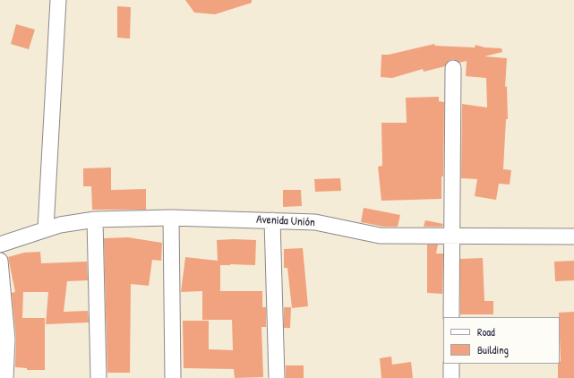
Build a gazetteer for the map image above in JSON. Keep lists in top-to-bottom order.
{
  "streets": {
    "street": ["Avenida Unión"]
  },
  "legend": ["Road", "Building"]
}
